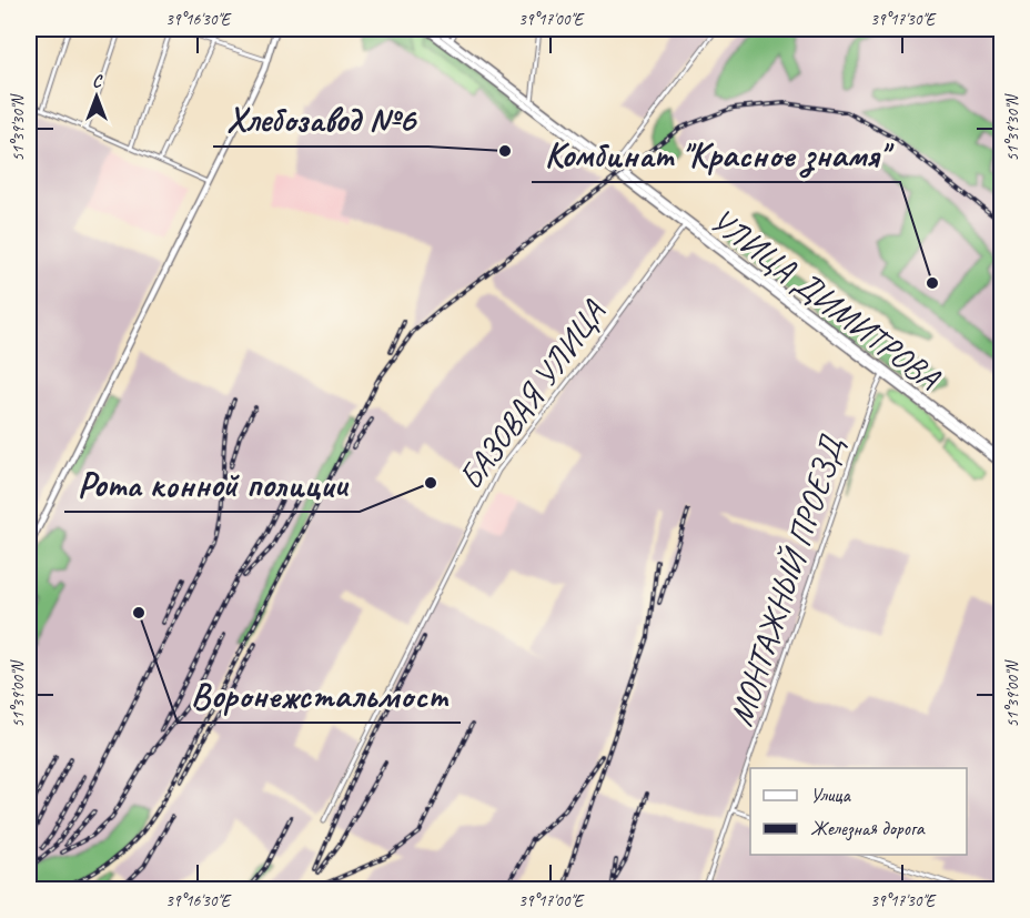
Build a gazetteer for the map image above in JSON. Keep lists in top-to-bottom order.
{
  "streets": {
    "main road": ["УЛИЦА ДИМИТРОВА"],
    "street": ["БАЗОВАЯ УЛИЦА", "МОНТАЖНЫЙ ПРОЕЗД"]
  },
  "crossings": [
    ["УЛИЦА ДИМИТРОВА", "БАЗОВАЯ УЛИЦА"],
    ["УЛИЦА ДИМИТРОВА", "МОНТАЖНЫЙ ПРОЕЗД"]
  ],
  "places": [
    "Хлебозавод №6",
    "Комбинат \"Красное знамя\"",
    "Рота конной полиции",
    "Воронежстальмост"
  ],
  "legend": ["Улица", "Железная дорога"],
  "north": "top",
  "coordinates": [
    "39°16'30\"E",
    "39°17'00\"E",
    "39°17'30\"E",
    "51°39'30\"N",
    "51°39'00\"N"
  ]
}
